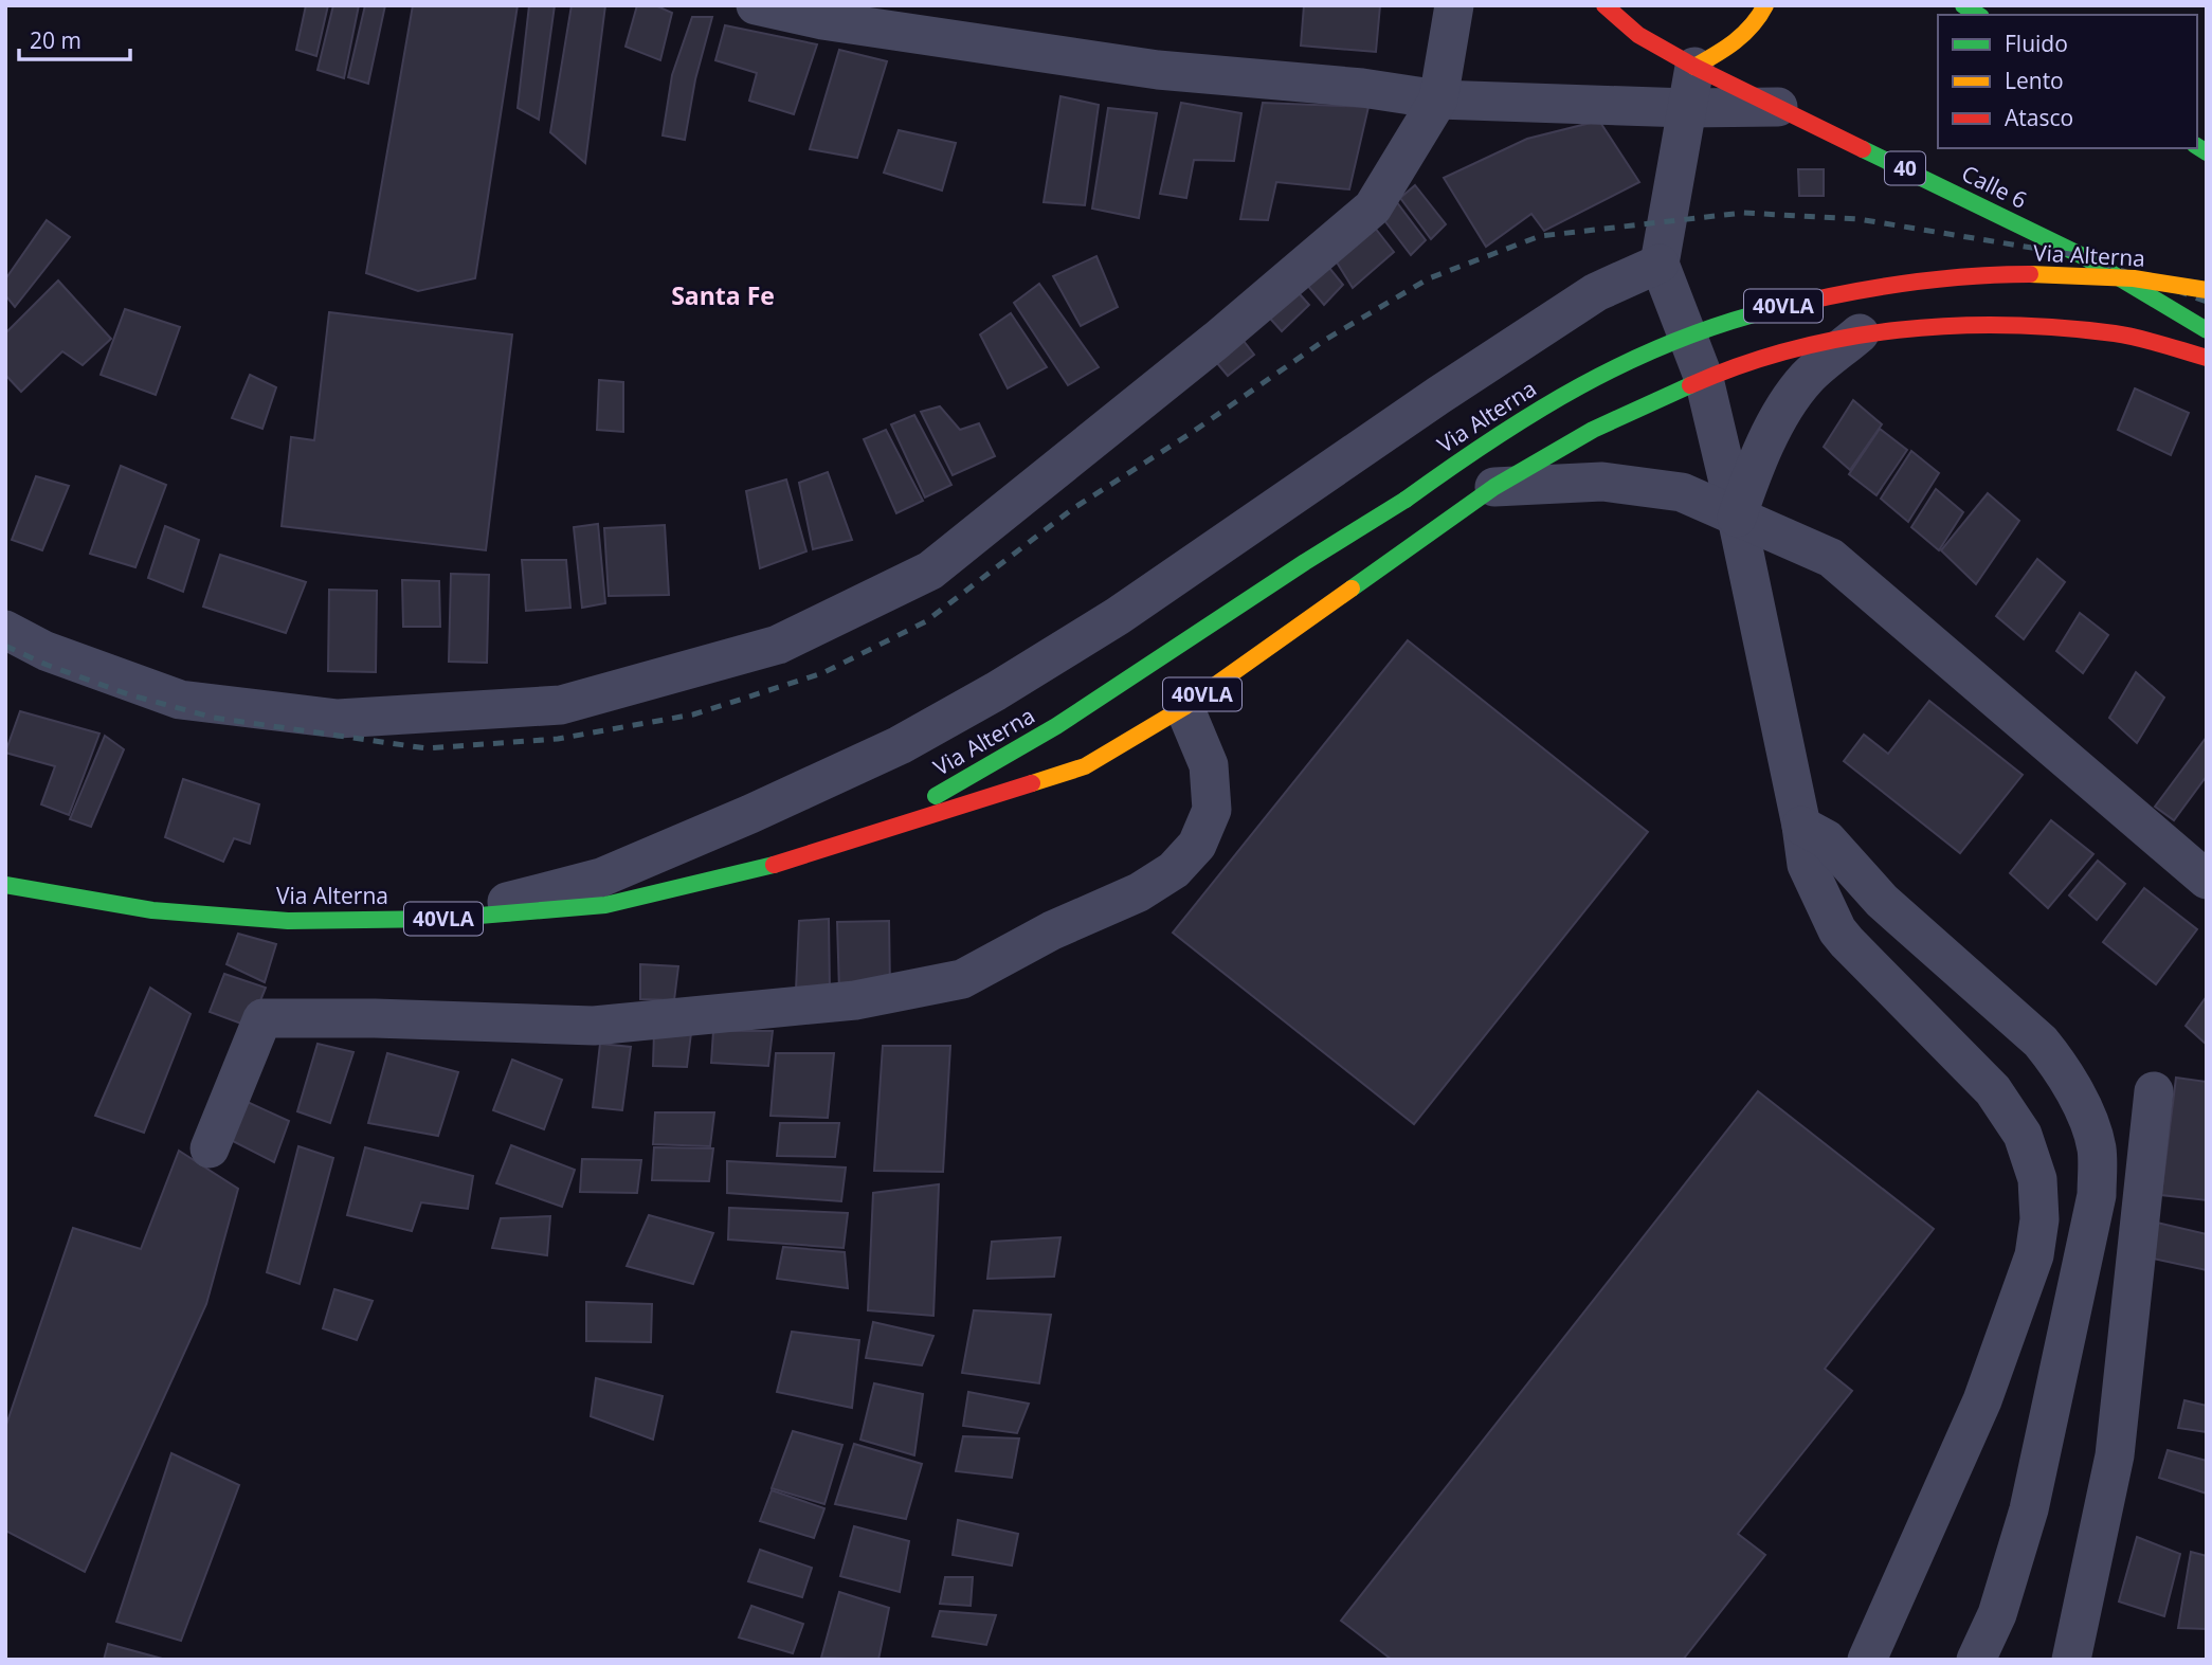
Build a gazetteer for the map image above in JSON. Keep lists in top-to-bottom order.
{
  "streets": {
    "main road": [
      "40",
      "Calle 6",
      "Via Alterna",
      "40VLA"
    ]
  },
  "districts": ["Santa Fe"],
  "legend": ["Fluido", "Lento", "Atasco"],
  "scale_bar": "20 m"
}
